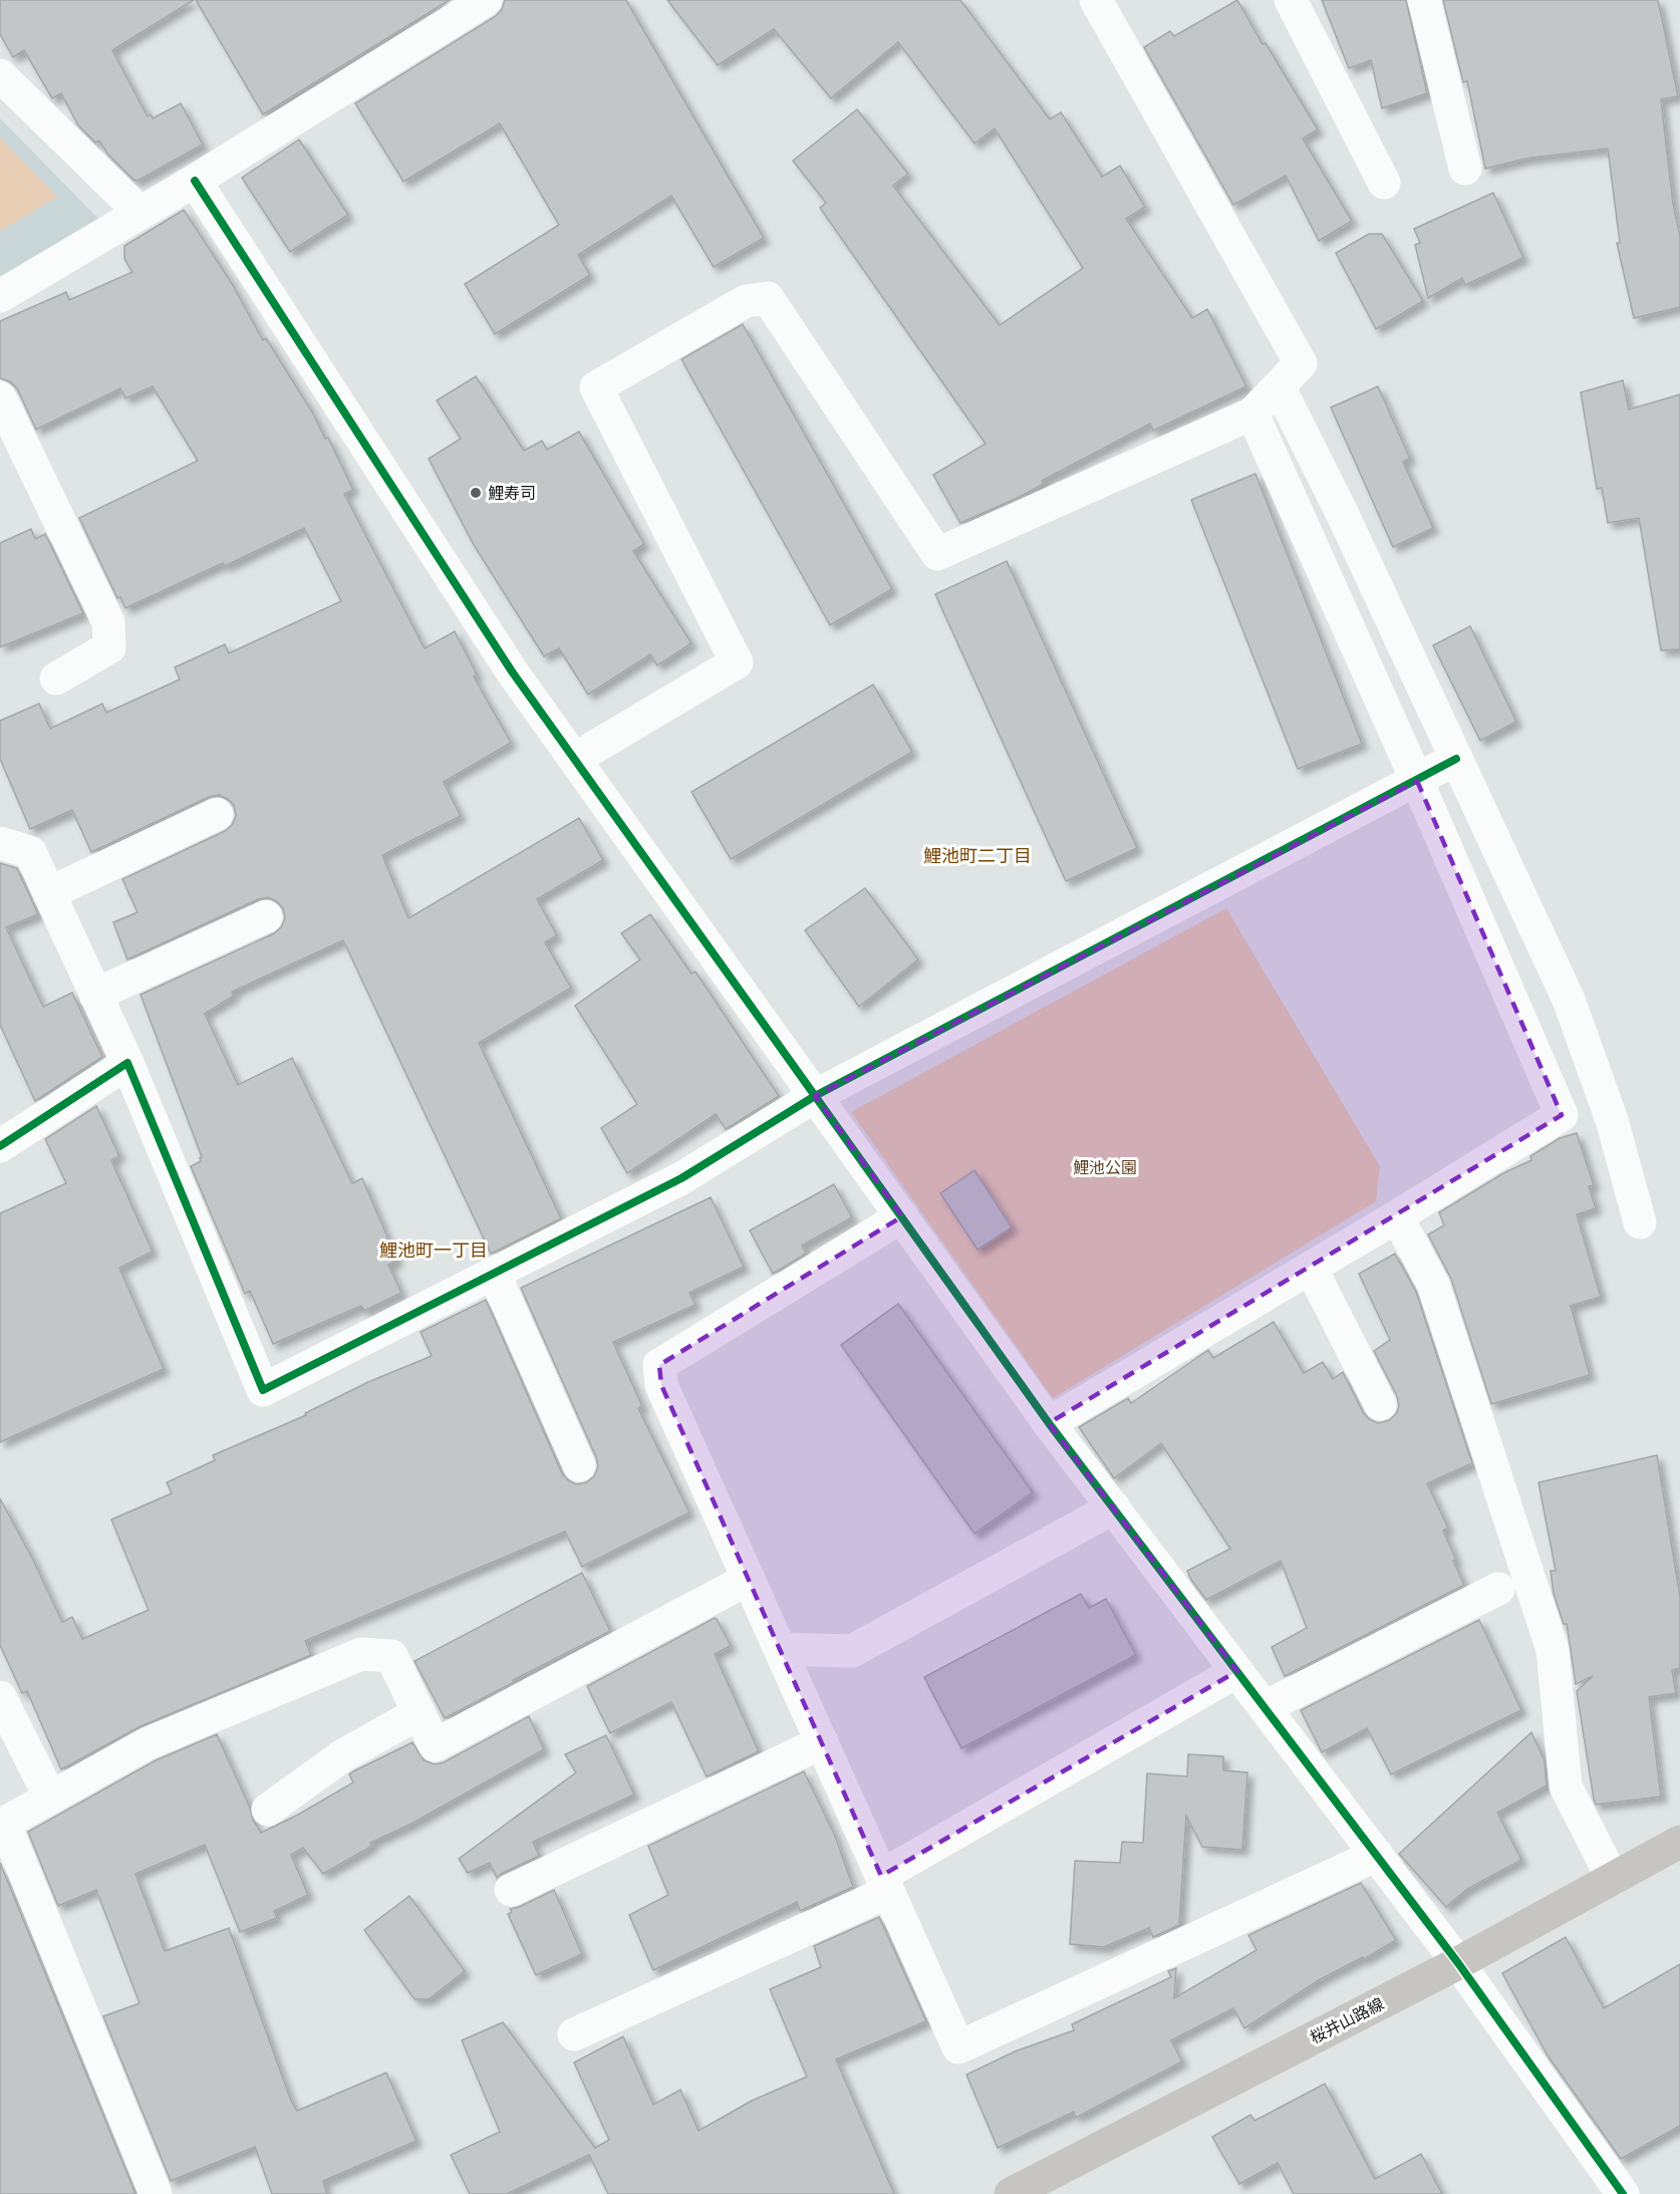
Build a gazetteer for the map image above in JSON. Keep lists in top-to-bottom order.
{
  "streets": {
    "main road": ["桜井山路線"]
  },
  "districts": ["鯉池町二丁目", "鯉池町一丁目"],
  "parks": ["鯉池公園"],
  "places": ["鯉寿司"]
}
